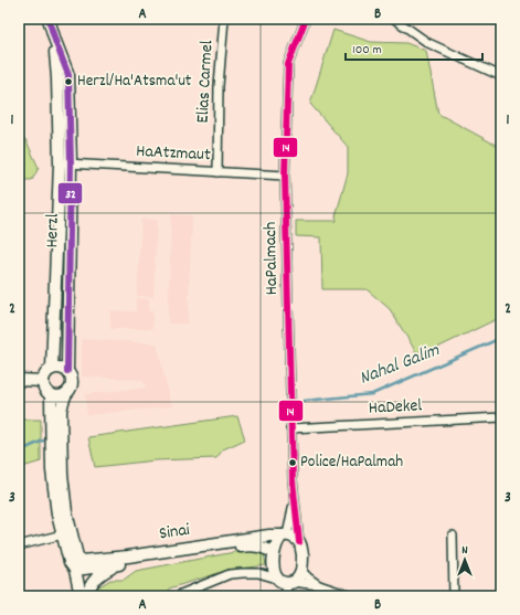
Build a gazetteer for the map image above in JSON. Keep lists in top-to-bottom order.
{
  "streets": {
    "street": [
      "Elias Carmel",
      "HaAtzmaut",
      "Herzl",
      "HaPalmach",
      "HaDekel",
      "Sinai"
    ]
  },
  "crossings": [
    ["Elias Carmel", "HaAtzmaut"],
    ["HaAtzmaut", "Herzl"],
    ["HaAtzmaut", "HaPalmach"],
    ["HaPalmach", "HaDekel"],
    ["HaPalmach", "Sinai"]
  ],
  "water": ["Nahal Galim"],
  "places": ["Herzl/Ha'Atsma'ut", "Police/HaPalmah"],
  "lines": ["transit line 32", "transit line 14"],
  "scale_bar": "100 m",
  "north": "top",
  "grid": {
    "columns": ["A", "B"],
    "rows": ["1", "2", "3"]
  }
}
